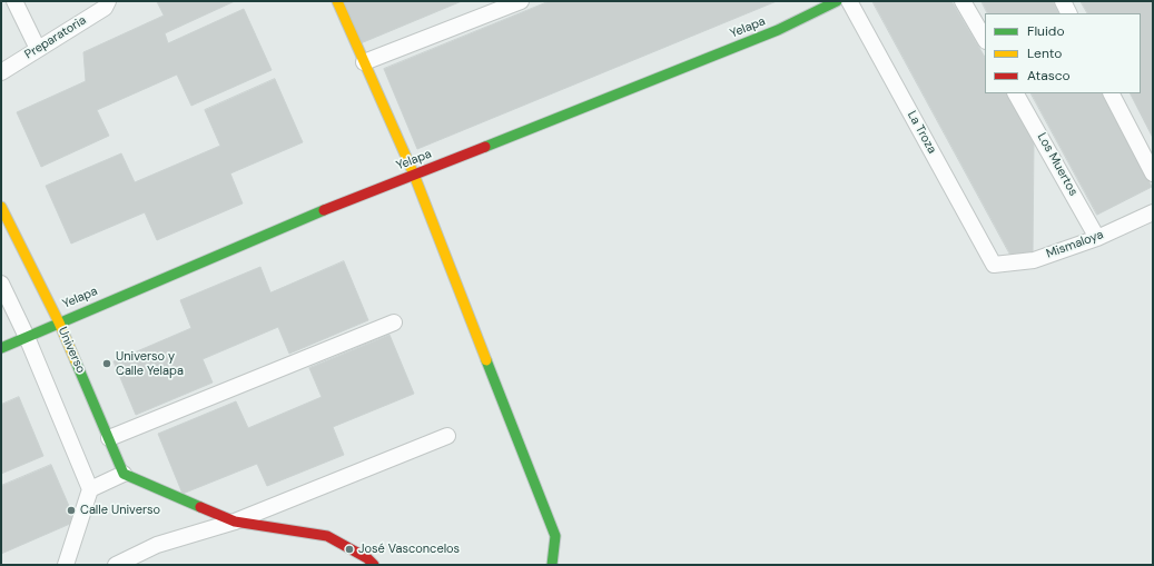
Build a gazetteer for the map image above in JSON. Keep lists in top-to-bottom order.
{
  "streets": {
    "street": [
      "Yelapa",
      "Preparatoria",
      "La Troza",
      "Los Muertos",
      "Mismaloya",
      "Universo"
    ]
  },
  "crossings": [
    ["Yelapa", "Universo"],
    ["La Troza", "Mismaloya"],
    ["Los Muertos", "Mismaloya"]
  ],
  "places": ["Universo y Calle Yelapa", "Calle Universo", "José Vasconcelos"],
  "legend": ["Fluido", "Lento", "Atasco"]
}
